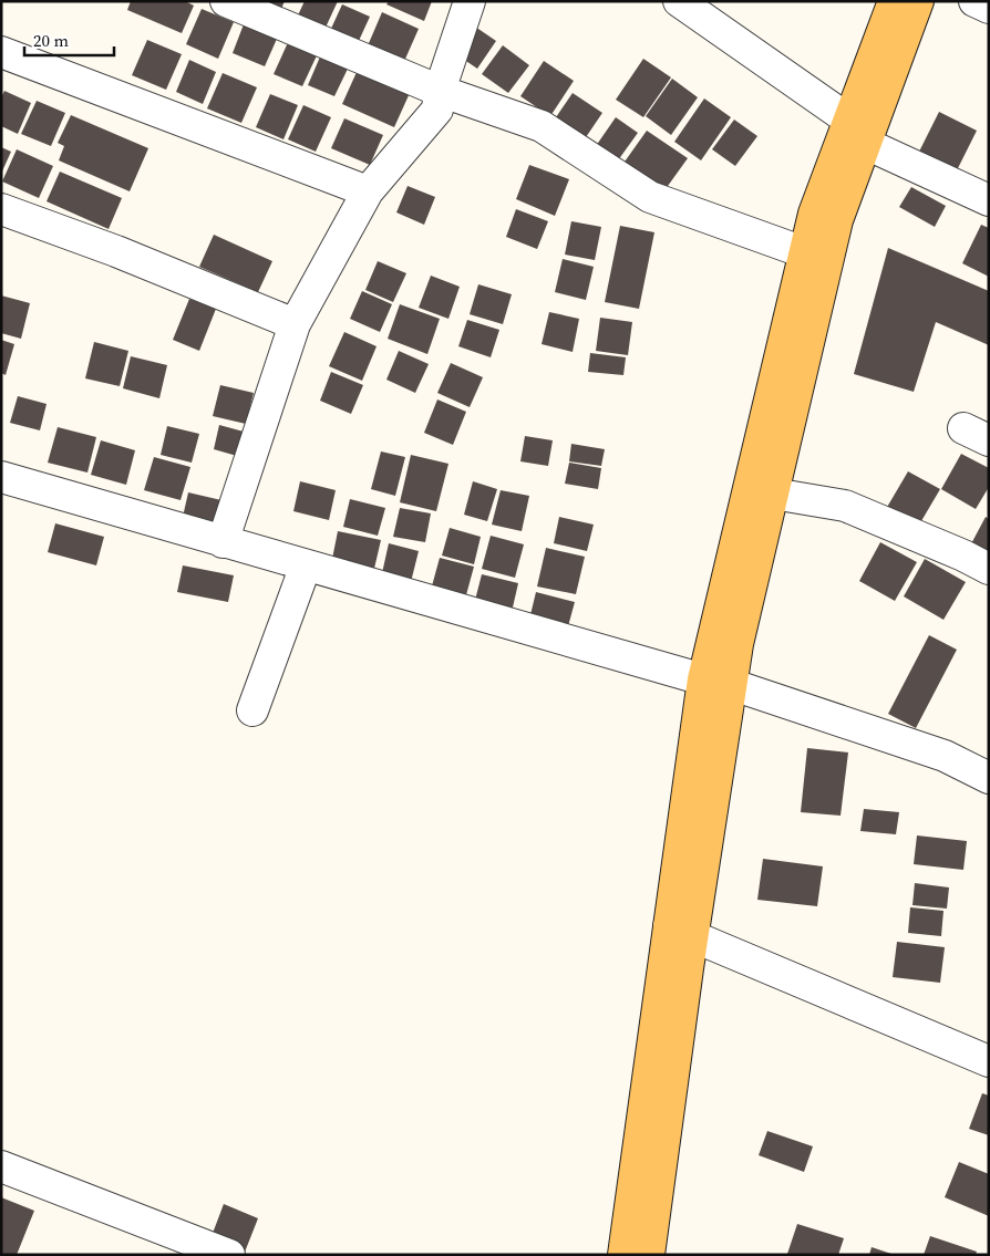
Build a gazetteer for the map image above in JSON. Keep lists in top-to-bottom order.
{
  "scale_bar": "20 m"
}
